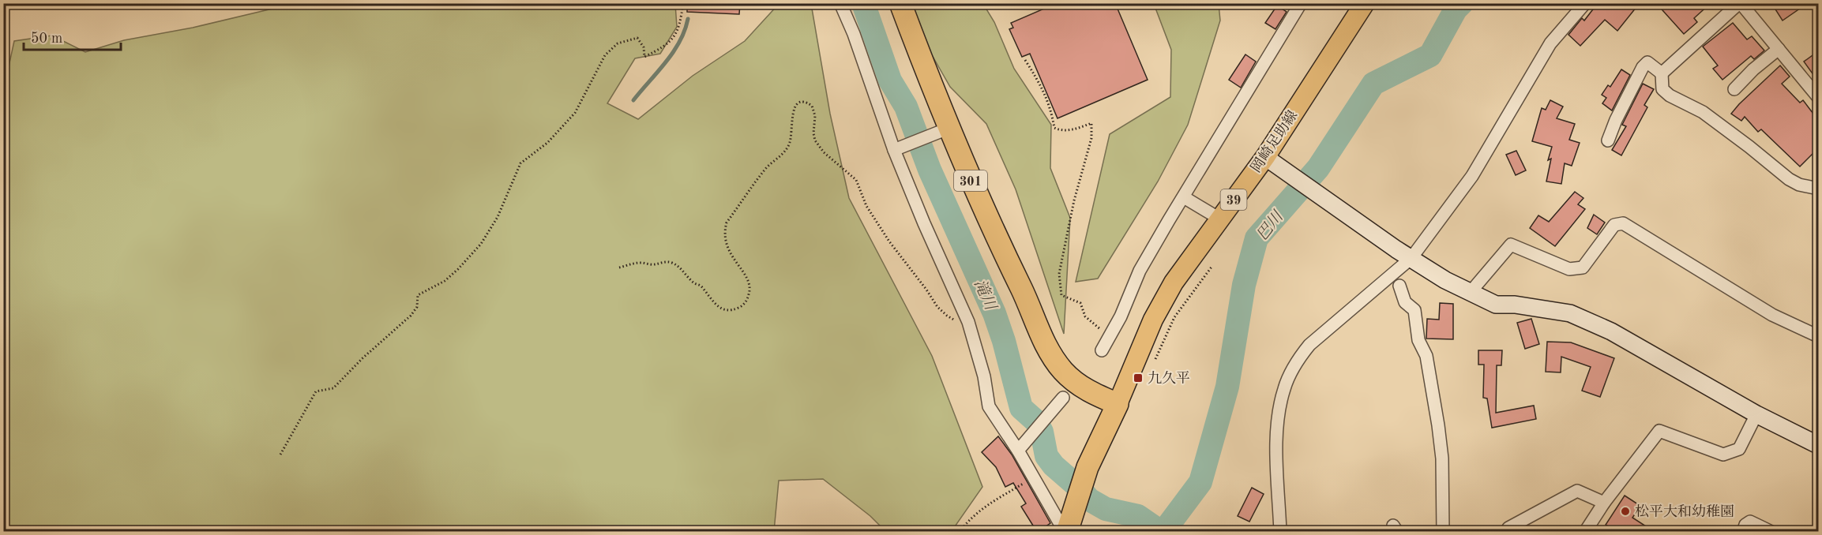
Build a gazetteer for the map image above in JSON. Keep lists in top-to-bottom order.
{
  "streets": {
    "highway": ["301"],
    "main road": ["岡崎足助線", "39"]
  },
  "crossings": [
    ["岡崎足助線", "301"]
  ],
  "water": ["巴川", "滝川"],
  "places": {
    "transit": ["九久平"],
    "other": ["松平大和幼稚園"]
  },
  "scale_bar": "50 m"
}
